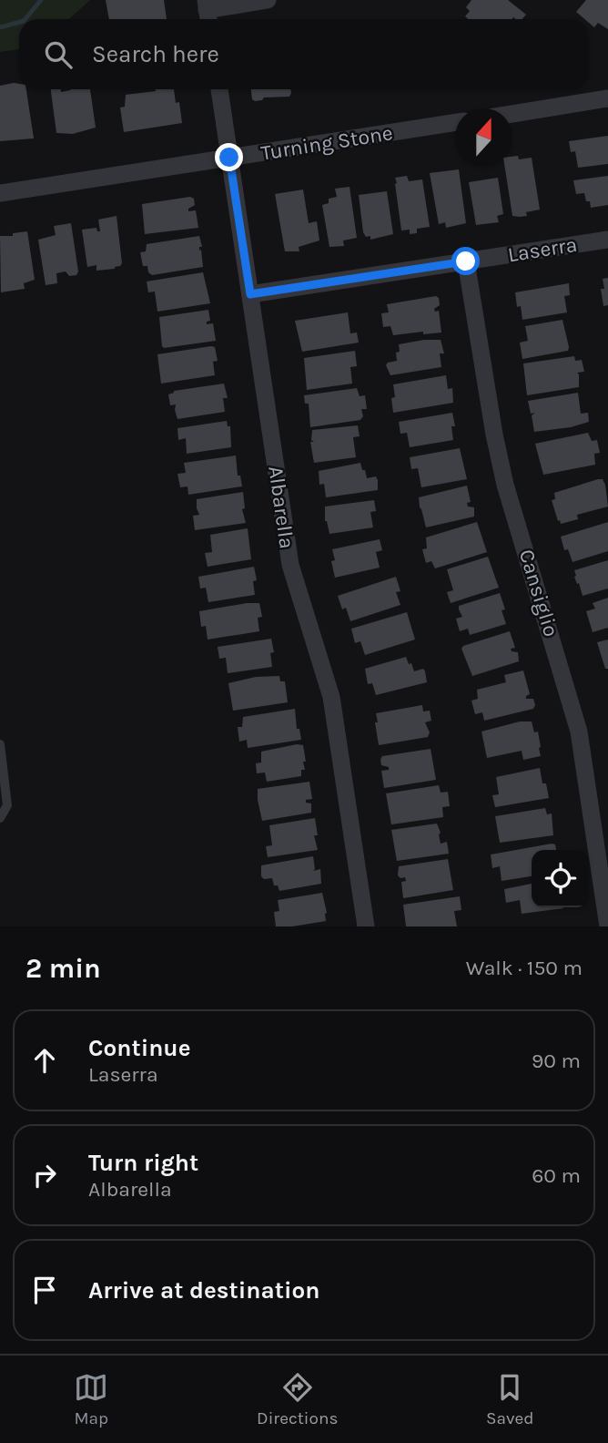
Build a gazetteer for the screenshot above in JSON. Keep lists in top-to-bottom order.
{
  "streets": {
    "street": [
      "Turning Stone",
      "Laserra",
      "Albarella",
      "Cansiglio"
    ]
  },
  "crossings": [
    ["Turning Stone", "Albarella"],
    ["Laserra", "Albarella"],
    ["Laserra", "Cansiglio"]
  ],
  "north": "top",
  "page": {
    "search": "Search here",
    "heading": ["2 min", "Walk · 150 m"],
    "list": [
      ["Continue", "Laserra", "90 m"],
      ["Turn right", "Albarella", "60 m"],
      "Arrive at destination"
    ],
    "nav": ["Map", "Directions", "Saved"]
  }
}
